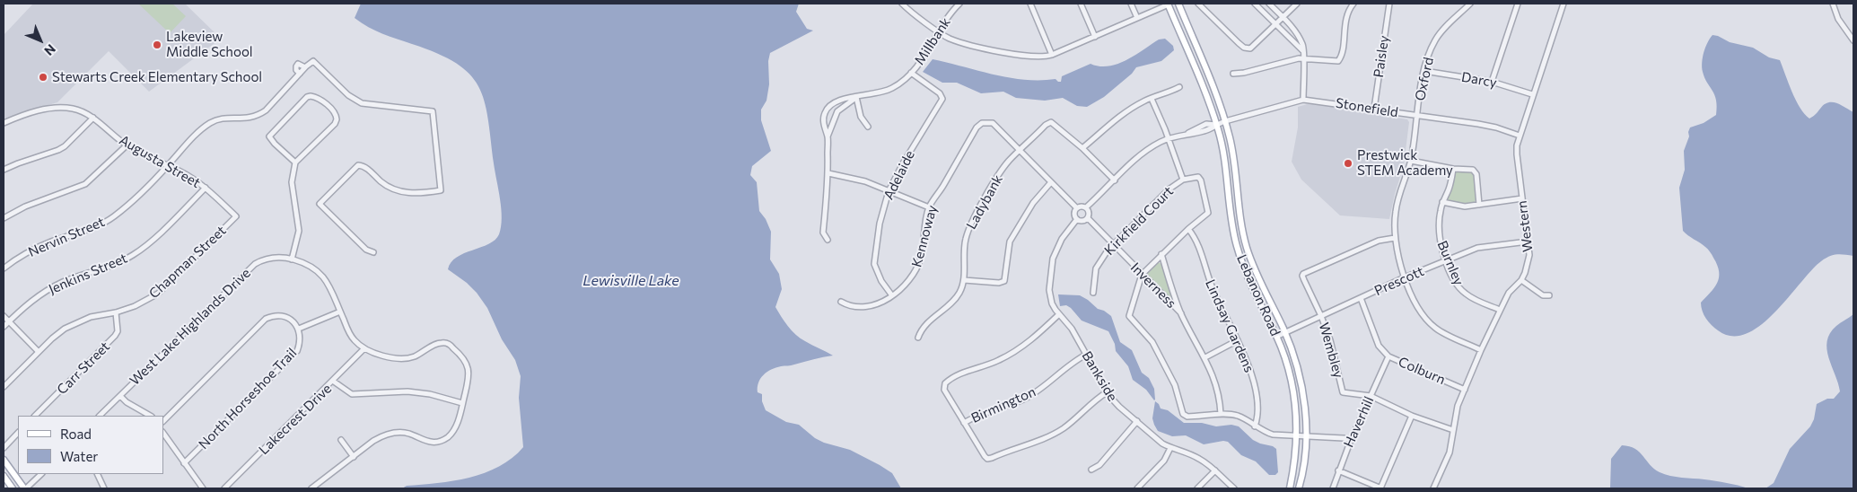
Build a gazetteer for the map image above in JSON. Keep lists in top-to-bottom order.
{
  "streets": {
    "main road": ["Lebanon Road"],
    "street": [
      "Millbank",
      "Paisley",
      "Oxford",
      "Darcy",
      "Stonefield",
      "Augusta Street",
      "Adelaide",
      "Ladybank",
      "Kirkfield Court",
      "Western",
      "Kennoway",
      "Nervin Street",
      "Chapman Street",
      "Burnley",
      "Jenkins Street",
      "Prescott",
      "Inverness",
      "Lindsay Gardens",
      "West Lake Highlands Drive",
      "Wembley",
      "Carr Street",
      "Colburn",
      "Bankside",
      "North Horseshoe Trail",
      "Birmington",
      "Lakecrest Drive",
      "Haverhill"
    ]
  },
  "crossings": [
    ["Millbank", "Adelaide"],
    ["Paisley", "Stonefield"],
    ["Oxford", "Darcy"],
    ["Oxford", "Stonefield"],
    ["Oxford", "Western"],
    ["Oxford", "Prescott"],
    ["Oxford", "Wembley"],
    ["Darcy", "Western"],
    ["Stonefield", "Western"],
    ["Stonefield", "Lebanon Road"],
    ["Augusta Street", "Nervin Street"],
    ["Augusta Street", "Chapman Street"],
    ["Augusta Street", "Jenkins Street"],
    ["Adelaide", "Kennoway"],
    ["Ladybank", "Kennoway"],
    ["Kirkfield Court", "Inverness"],
    ["Kirkfield Court", "Lindsay Gardens"],
    ["Western", "Burnley"],
    ["Western", "Prescott"],
    ["Western", "Wembley"],
    ["Western", "Colburn"],
    ["Chapman Street", "Carr Street"],
    ["Burnley", "Prescott"],
    ["Prescott", "Lebanon Road"],
    ["Prescott", "Wembley"],
    ["Prescott", "Colburn"],
    ["Inverness", "Bankside"],
    ["West Lake Highlands Drive", "Lakecrest Drive"],
    ["Wembley", "Haverhill"],
    ["Colburn", "Haverhill"],
    ["Bankside", "Birmington"]
  ],
  "water": ["Lewisville Lake"],
  "places": ["Lakeview Middle School", "Stewarts Creek Elementary School", "Prestwick STEM Academy"],
  "legend": ["Road", "Water"],
  "north": "bottom right"
}
